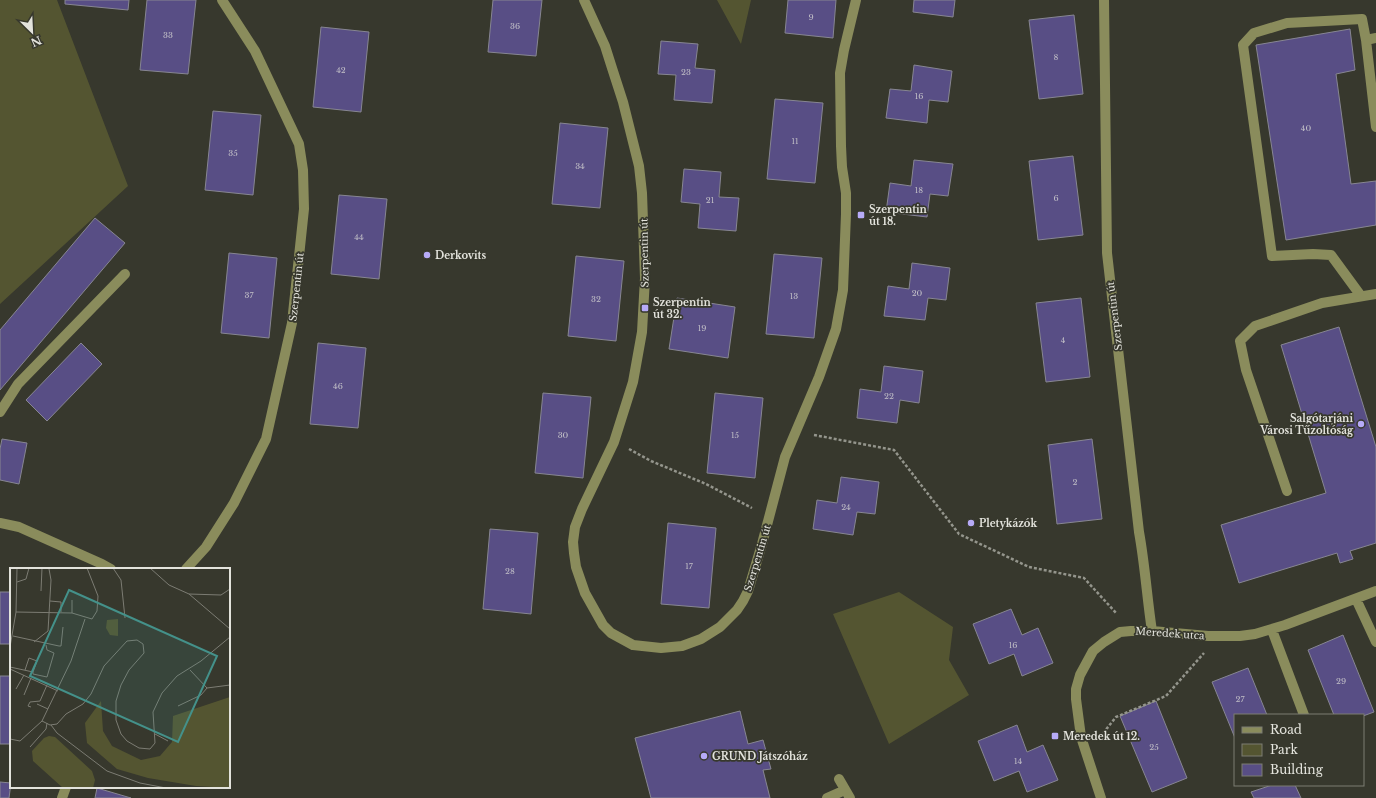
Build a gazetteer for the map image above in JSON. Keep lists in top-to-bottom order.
{
  "streets": {
    "street": ["Szerpentin út", "Meredek utca"]
  },
  "crossings": [
    ["Szerpentin út", "Meredek utca"]
  ],
  "places": {
    "transit": ["Szerpentin út 18.", "Szerpentin út 32.", "Meredek út 12."],
    "other": [
      "Derkovits",
      "Salgótarjáni Városi Tűzoltóság",
      "Pletykázók",
      "GRUND Játszóház"
    ]
  },
  "house_numbers": [
    "9",
    "36",
    "33",
    "8",
    "42",
    "23",
    "16",
    "40",
    "11",
    "35",
    "34",
    "18",
    "6",
    "21",
    "44",
    "20",
    "37",
    "13",
    "32",
    "19",
    "4",
    "46",
    "22",
    "30",
    "15",
    "2",
    "24",
    "17",
    "28",
    "16",
    "29",
    "27",
    "25",
    "14"
  ],
  "legend": ["Road", "Park", "Building"],
  "north": "bottom right"
}
